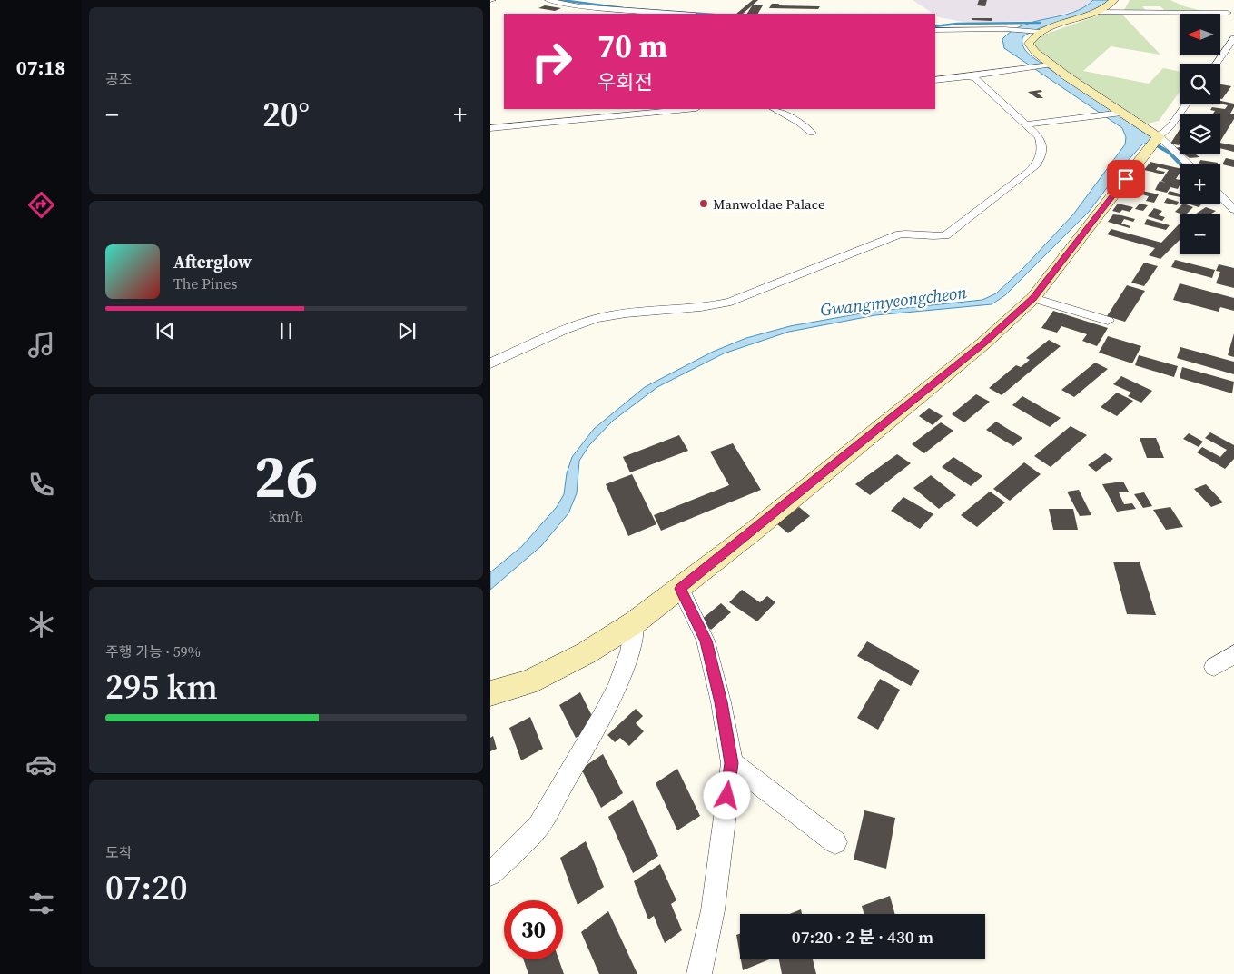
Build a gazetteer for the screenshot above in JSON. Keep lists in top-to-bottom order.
{
  "water": ["Gwangmyeongcheon"],
  "places": ["Manwoldae Palace"],
  "north": "left",
  "page": {
    "tabs": "07:18",
    "tile": [
      "공조",
      ["26", "km/h"],
      ["주행 가능 · 59%", "295 km"],
      ["도착", "07:20"]
    ],
    "map_buttons": ["+", "−"],
    "turn": ["70 m", "우회전"],
    "heat": ["−", "20°", "+"],
    "song": ["Afterglow", "The Pines"],
    "limit": "30",
    "trip": "07:20 · 2 분 · 430 m"
  }
}
